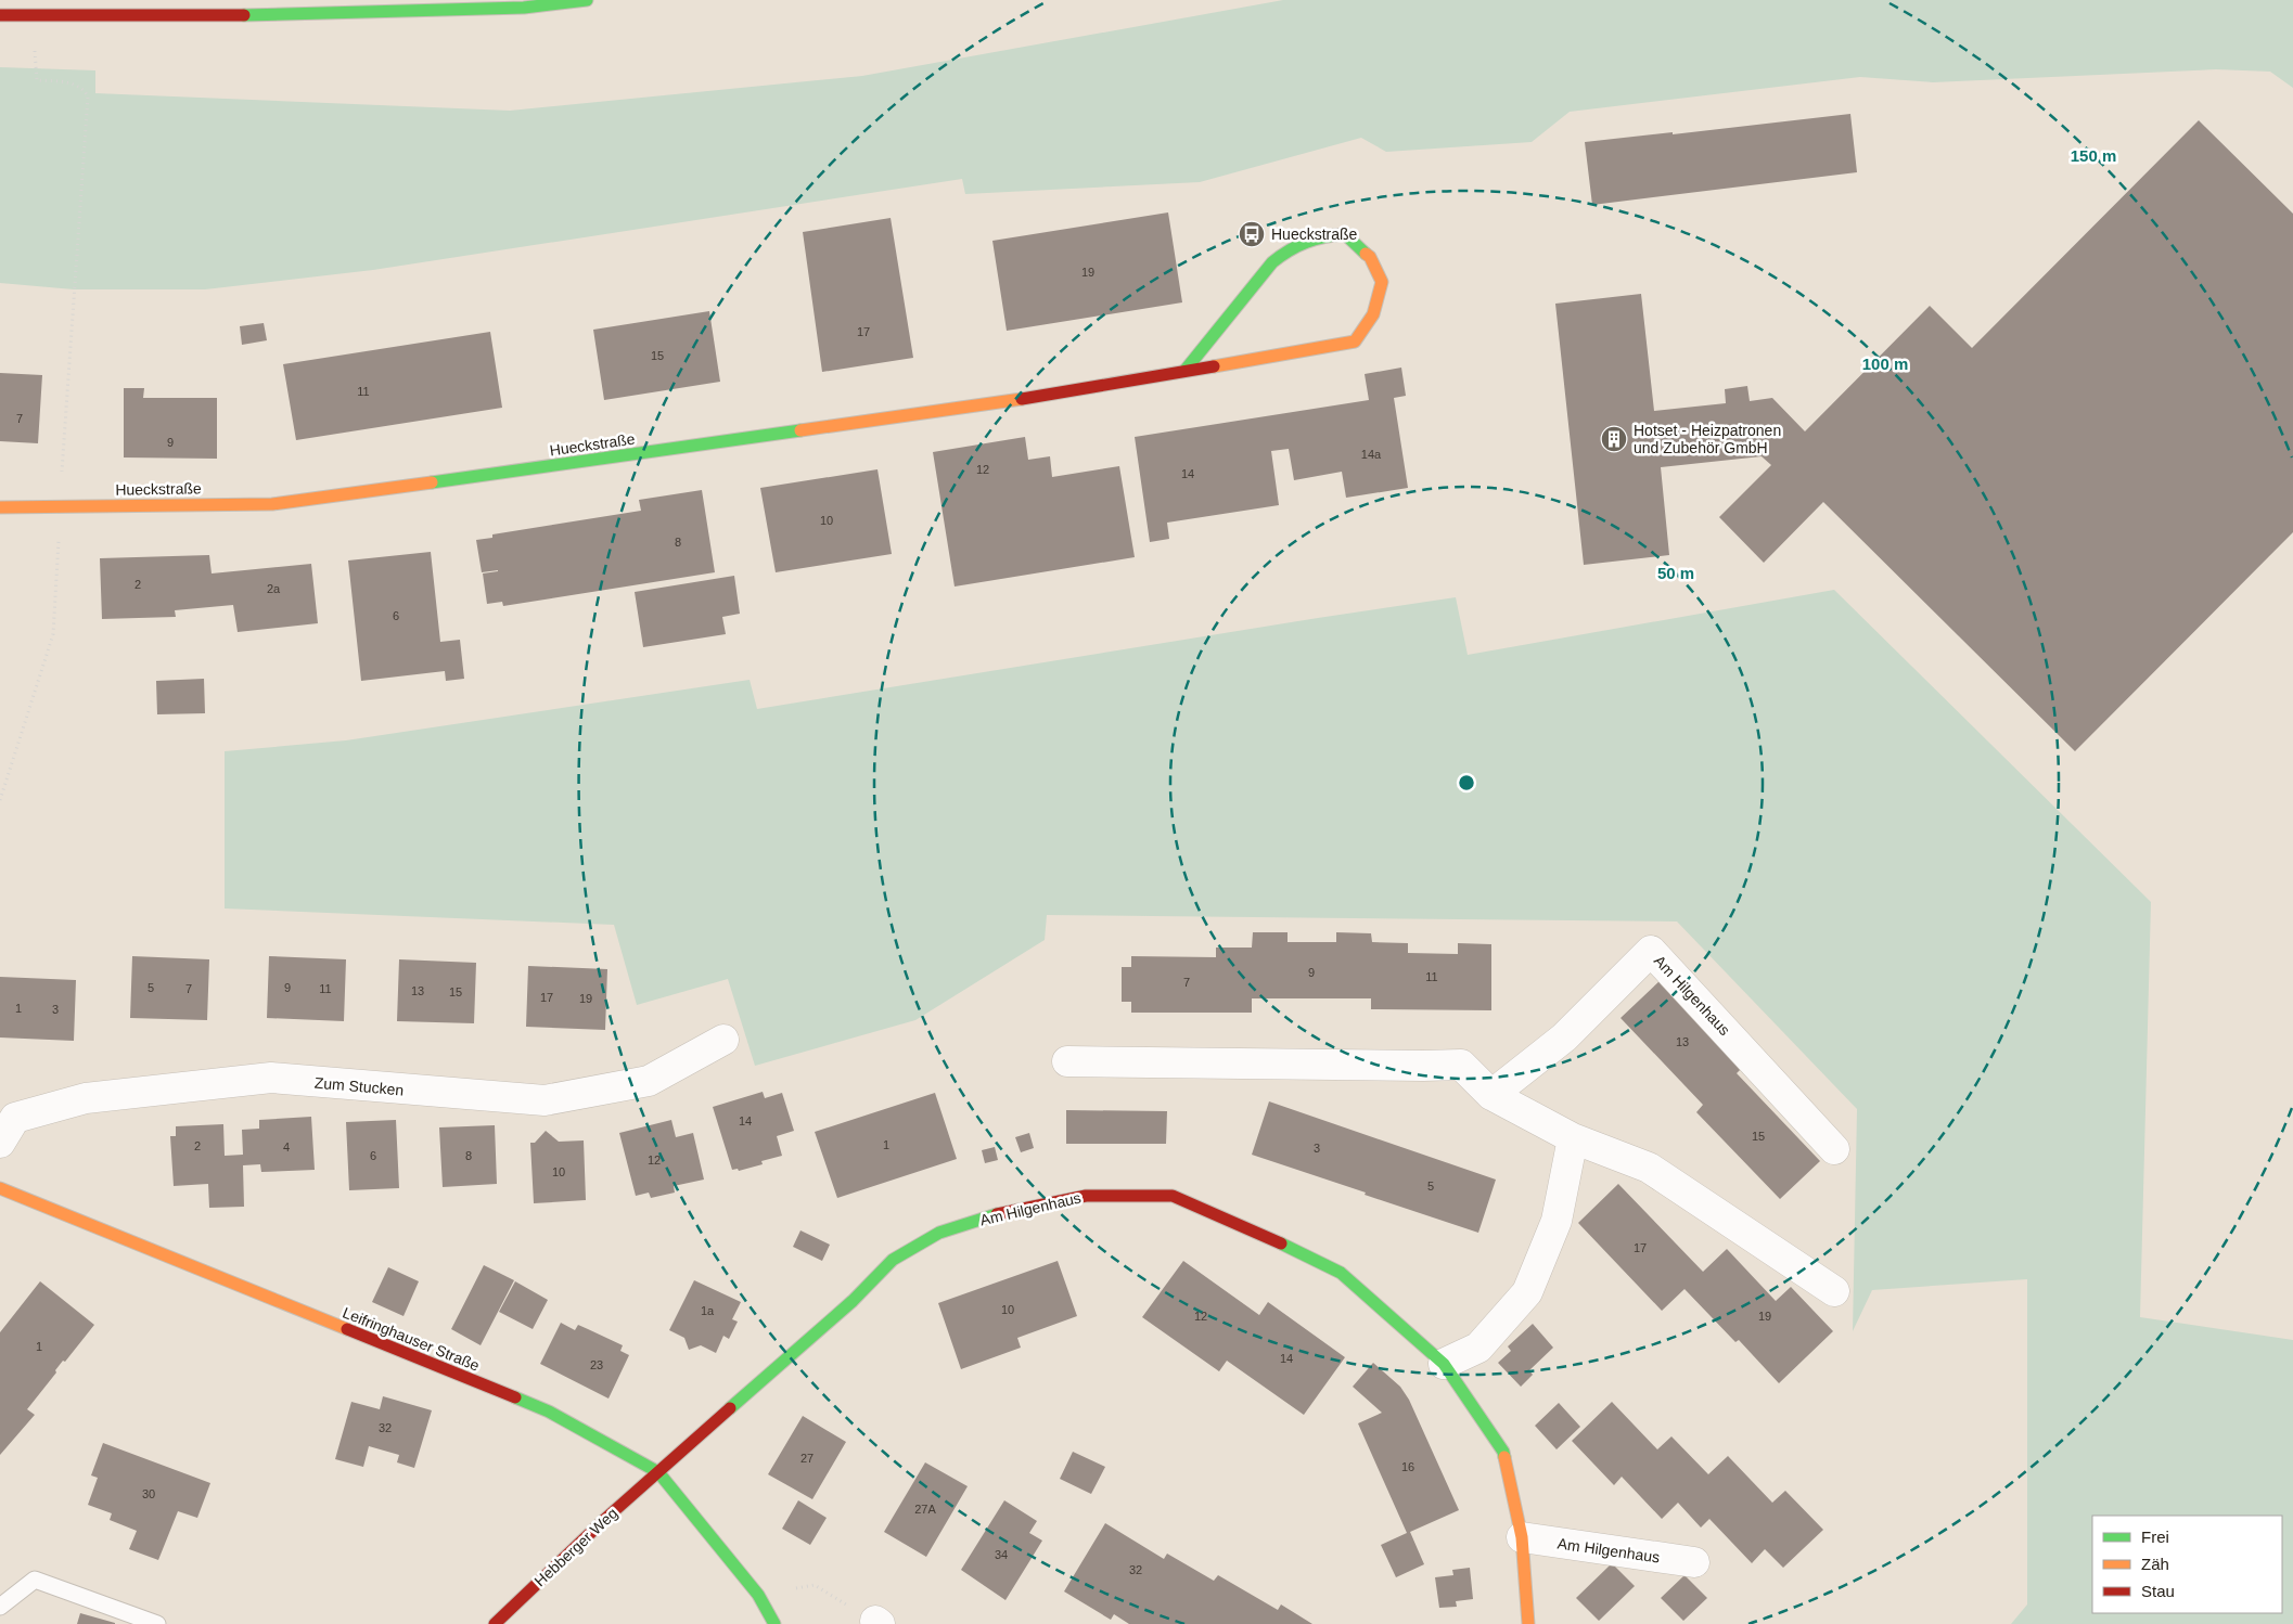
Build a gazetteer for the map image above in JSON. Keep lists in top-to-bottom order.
{
  "streets": {
    "street": [
      "Hueckstraße",
      "Am Hilgenhaus",
      "Zum Stucken",
      "Leifringhauser Straße",
      "Hebberger Weg"
    ]
  },
  "crossings": [
    ["Am Hilgenhaus", "Leifringhauser Straße"],
    ["Am Hilgenhaus", "Hebberger Weg"],
    ["Leifringhauser Straße", "Hebberger Weg"]
  ],
  "places": {
    "bus stop": ["Hueckstraße"],
    "building": ["Hotset - Heizpatronen und Zubehör GmbH"]
  },
  "house_numbers": [
    "19",
    "17",
    "15",
    "11",
    "7",
    "9",
    "14a",
    "12",
    "14",
    "10",
    "8",
    "2",
    "2a",
    "6",
    "9",
    "11",
    "7",
    "5",
    "9",
    "7",
    "11",
    "13",
    "15",
    "17",
    "19",
    "1",
    "3",
    "13",
    "14",
    "15",
    "1",
    "2",
    "4",
    "3",
    "6",
    "8",
    "12",
    "10",
    "5",
    "17",
    "10",
    "1a",
    "12",
    "19",
    "1",
    "14",
    "23",
    "32",
    "27",
    "16",
    "30",
    "27A",
    "34",
    "32"
  ],
  "legend": ["Frei", "Zäh", "Stau"],
  "rings": ["150 m", "100 m", "50 m"]
}
